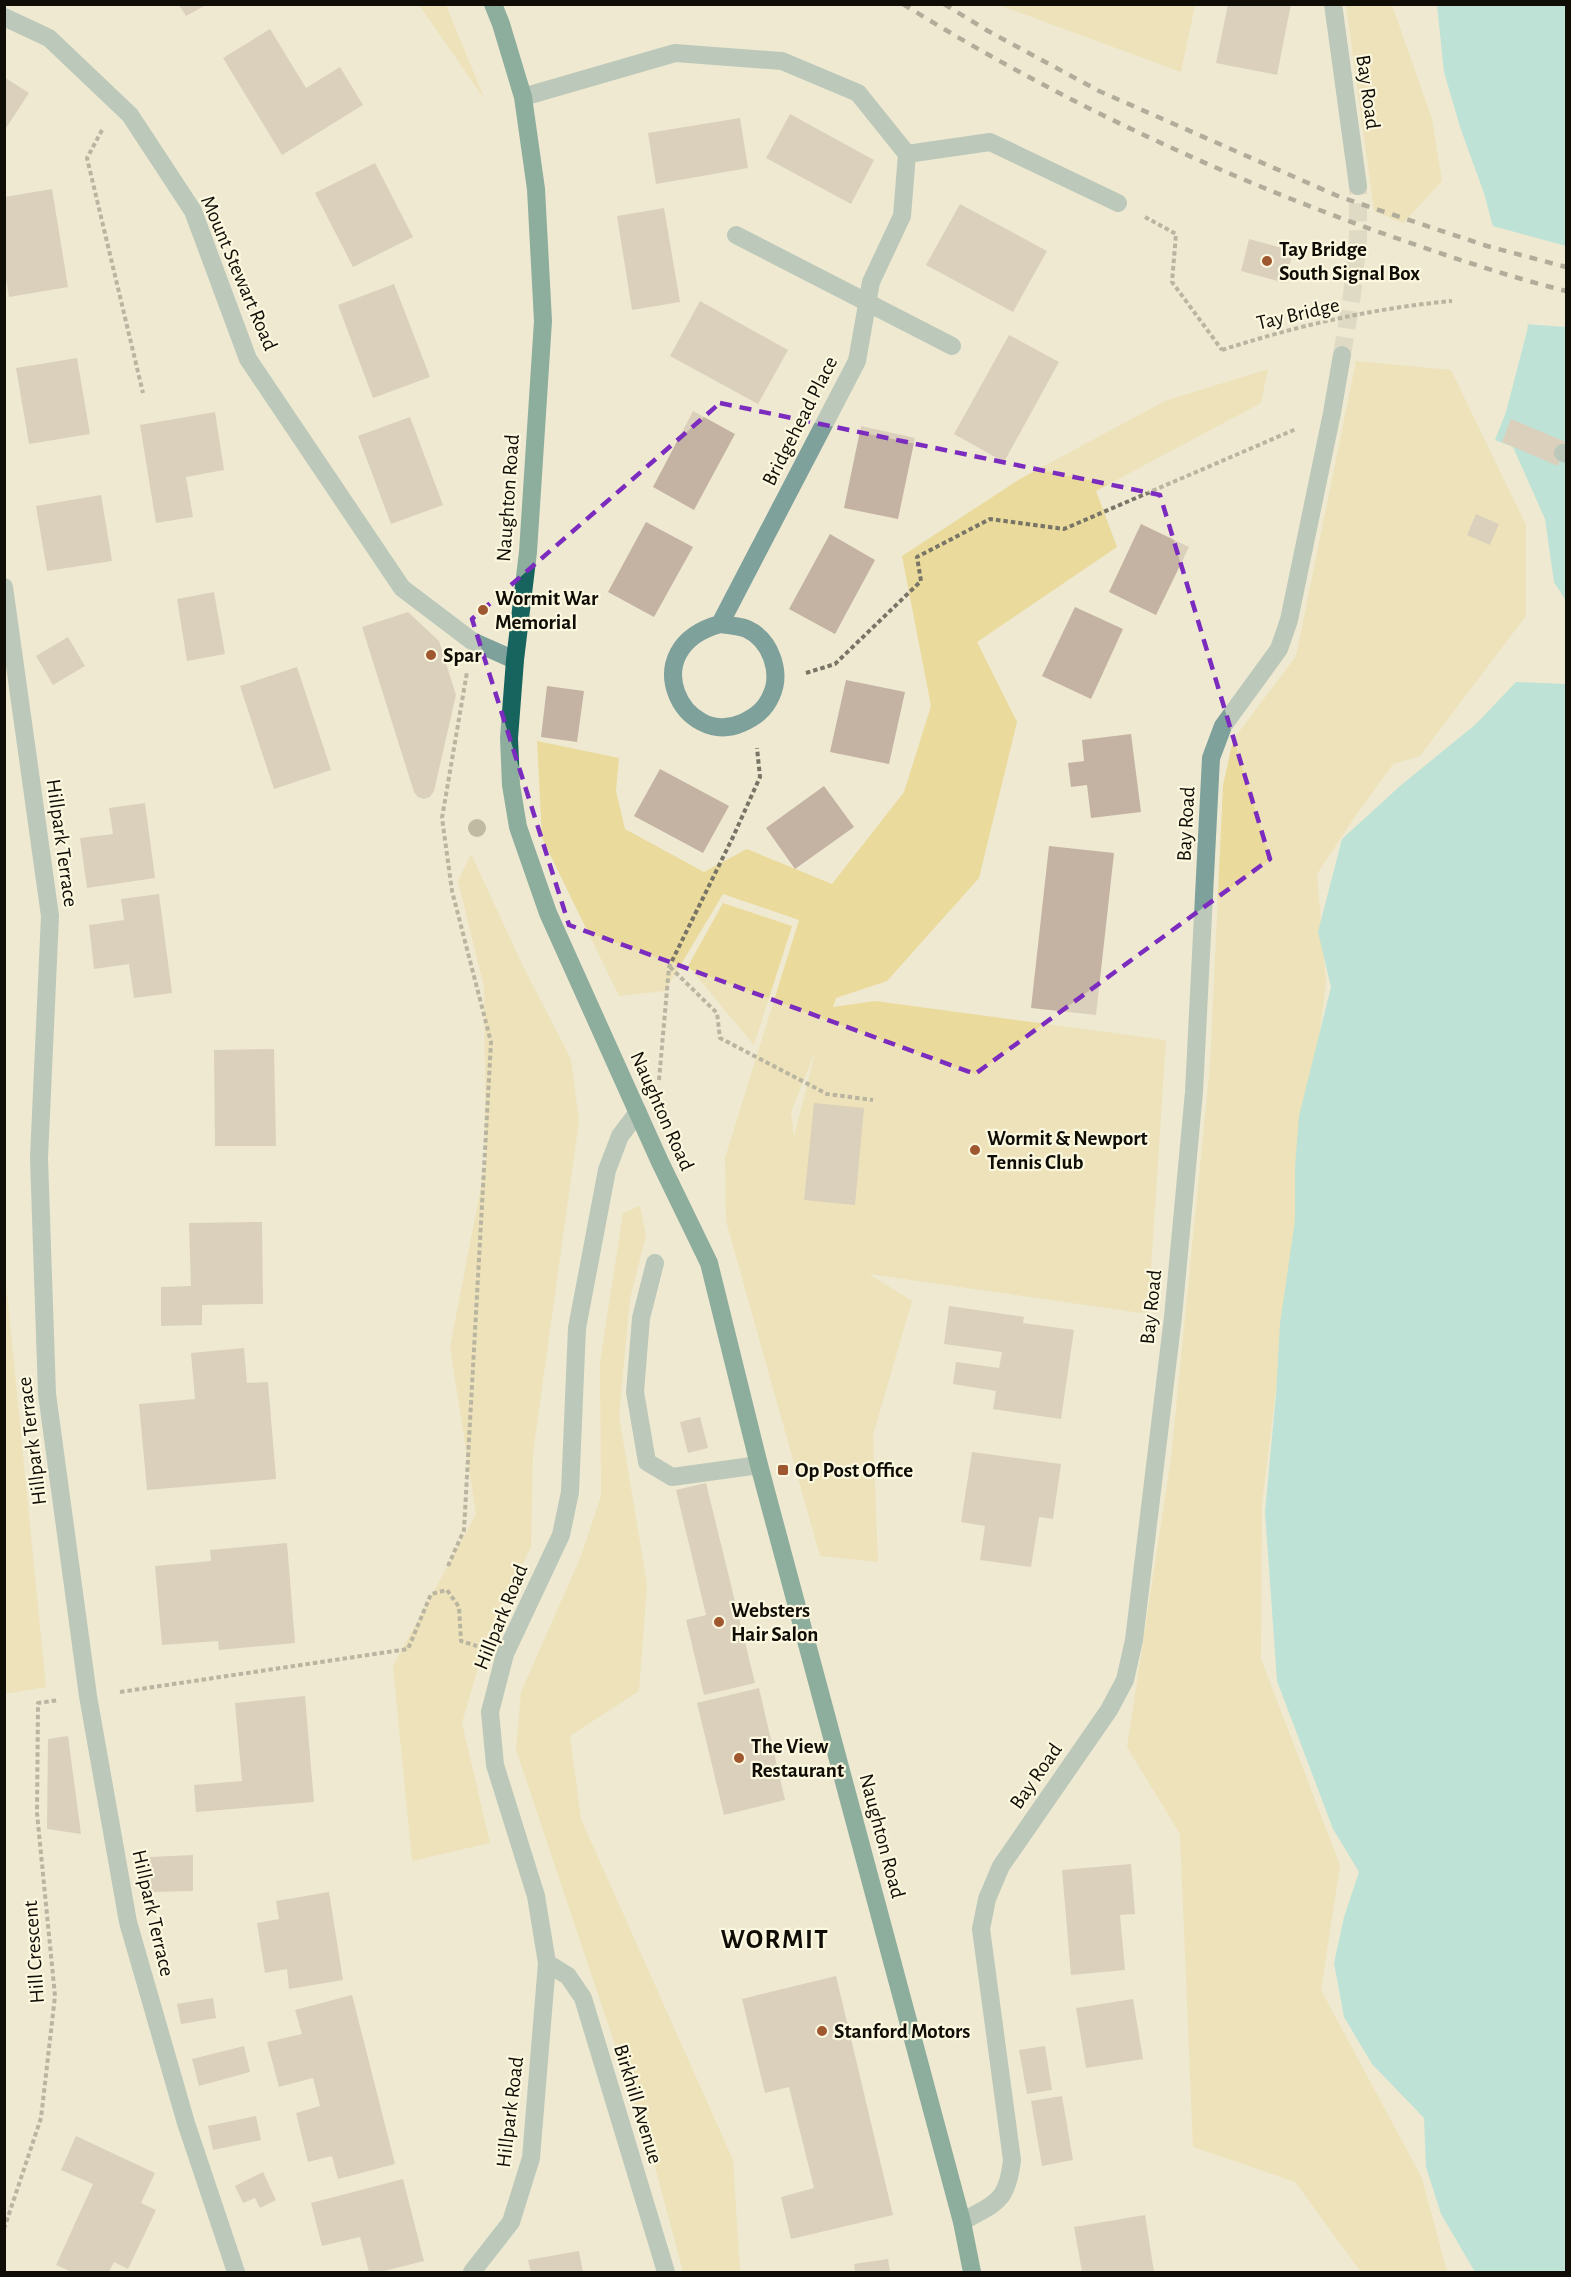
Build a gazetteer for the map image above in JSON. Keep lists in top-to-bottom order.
{
  "streets": {
    "main road": ["Naughton Road"],
    "street": [
      "Bay Road",
      "Mount Stewart Road",
      "Bridgehead Place",
      "Hillpark Terrace",
      "Hillpark Road",
      "Birkhill Avenue"
    ],
    "path": ["Tay Bridge", "Hill Crescent"]
  },
  "crossings": [
    ["Bay Road", "Naughton Road"],
    ["Mount Stewart Road", "Naughton Road"],
    ["Naughton Road", "Hillpark Road"],
    ["Hillpark Road", "Birkhill Avenue"]
  ],
  "districts": ["WORMIT"],
  "places": {
    "other": [
      "Tay Bridge South Signal Box",
      "Wormit War Memorial",
      "Spar",
      "Wormit & Newport Tennis Club",
      "Websters Hair Salon",
      "The View Restaurant",
      "Stanford Motors"
    ],
    "transit": ["Op Post Office"]
  }
}
